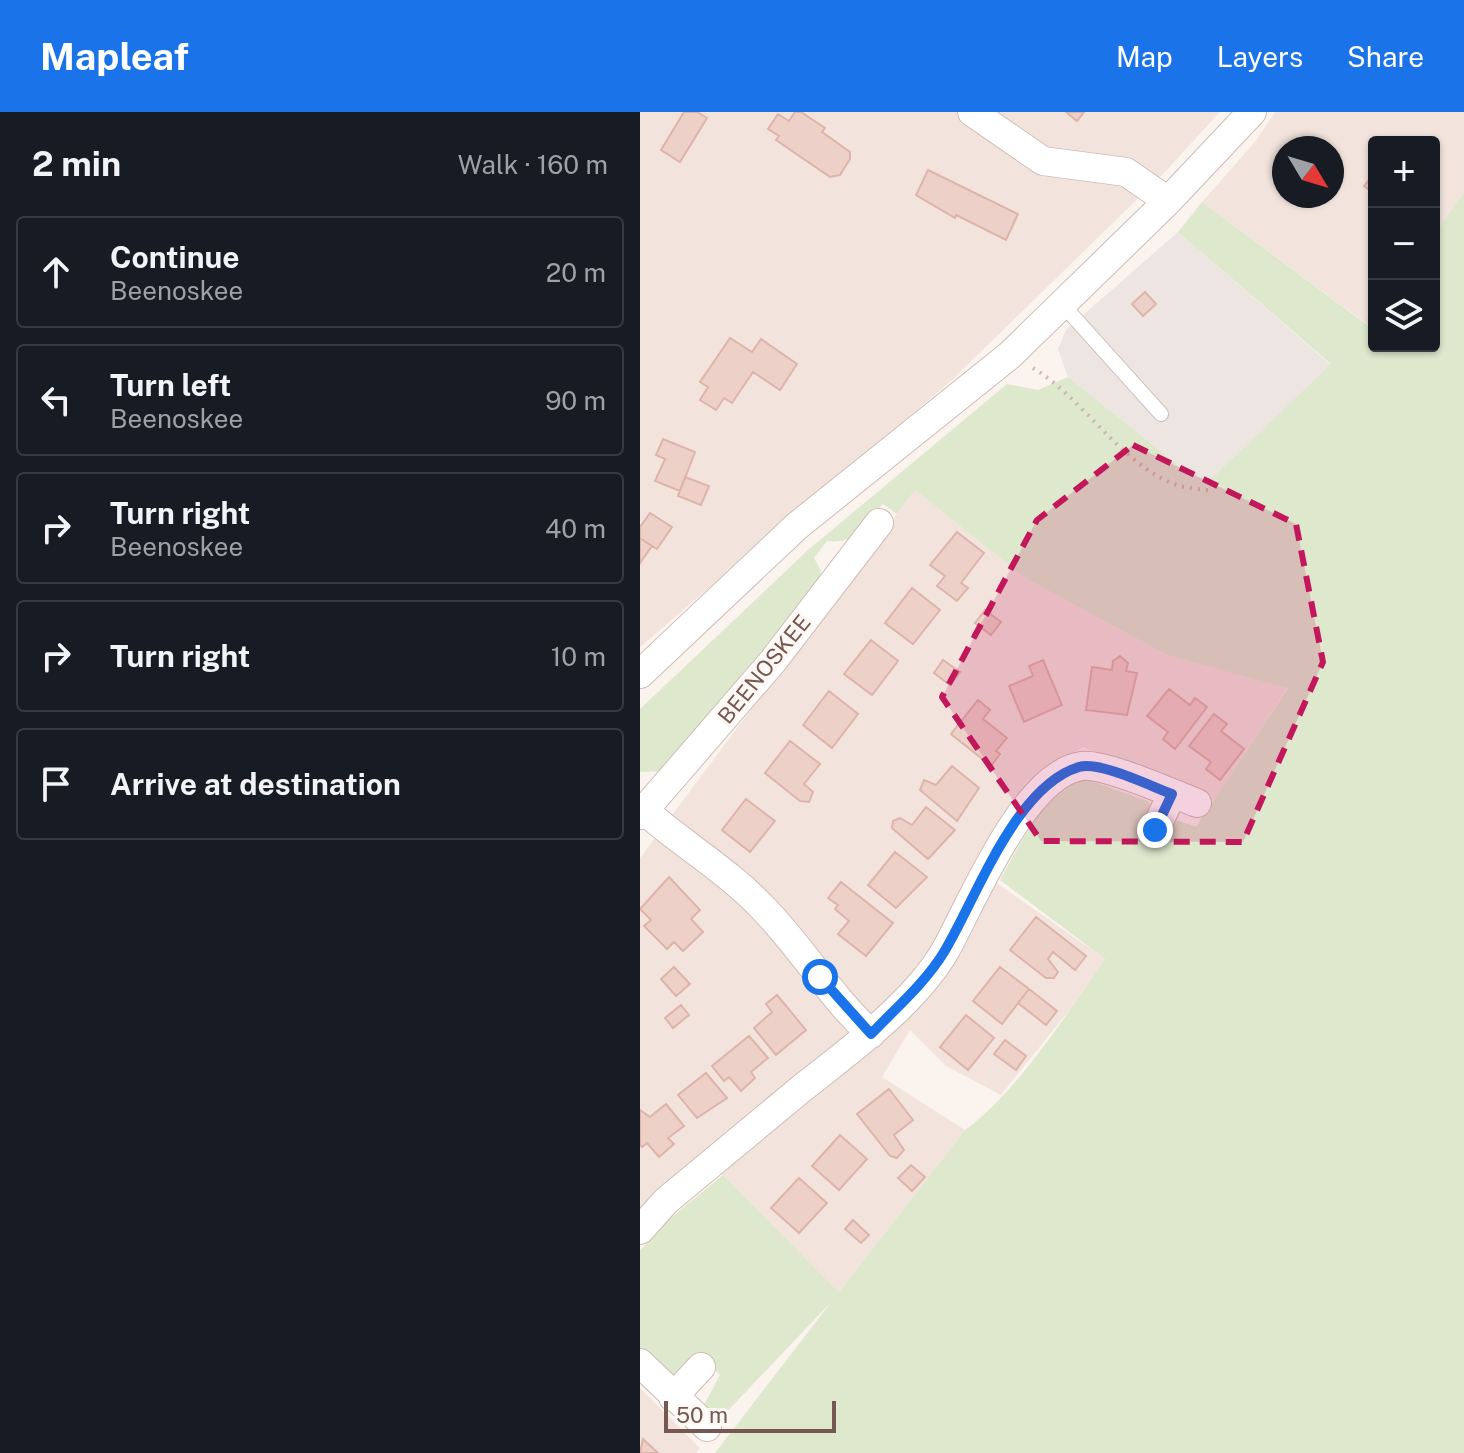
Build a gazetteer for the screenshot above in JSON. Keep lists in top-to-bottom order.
{
  "streets": {
    "street": ["BEENOSKEE"]
  },
  "scale_bar": "50 m",
  "north": "bottom right",
  "page": {
    "header": "Mapleaf",
    "nav": ["Map", "Layers", "Share"],
    "heading": ["2 min", "Walk · 160 m"],
    "map_buttons": ["+", "−"],
    "list": [
      ["Continue", "Beenoskee", "20 m"],
      ["Turn left", "Beenoskee", "90 m"],
      ["Turn right", "Beenoskee", "40 m"],
      ["Turn right", "10 m"],
      "Arrive at destination"
    ],
    "scale": "50 m"
  }
}
